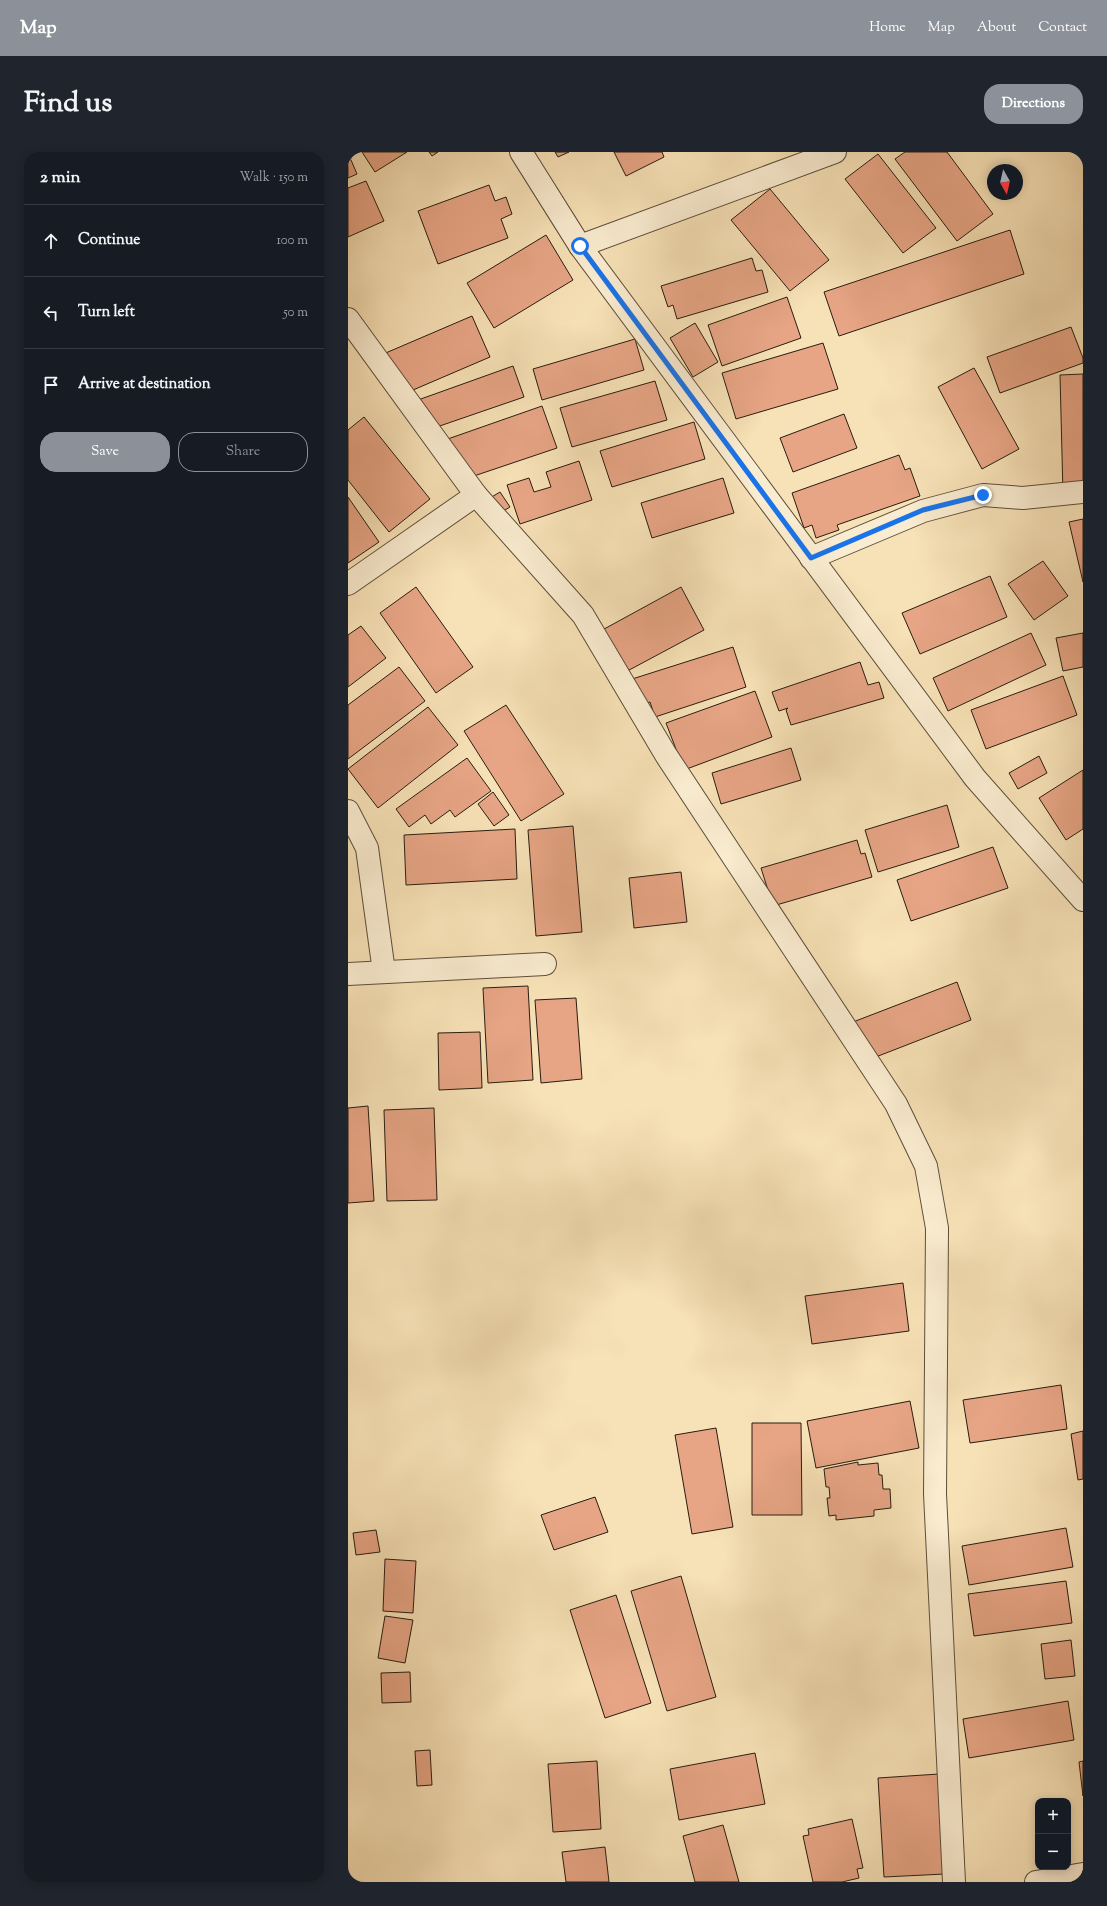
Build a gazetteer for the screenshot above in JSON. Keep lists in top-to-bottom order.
{
  "north": "bottom",
  "page": {
    "header": "Map",
    "nav": [
      "Home",
      "Map",
      "About",
      "Contact"
    ],
    "title": "Find us",
    "buttons": [
      "Directions",
      ["Save", "Share"]
    ],
    "heading": ["2 min", "Walk · 150 m"],
    "list": [
      ["Continue", "100 m"],
      ["Turn left", "50 m"],
      "Arrive at destination"
    ],
    "map_buttons": ["+", "−"]
  }
}
